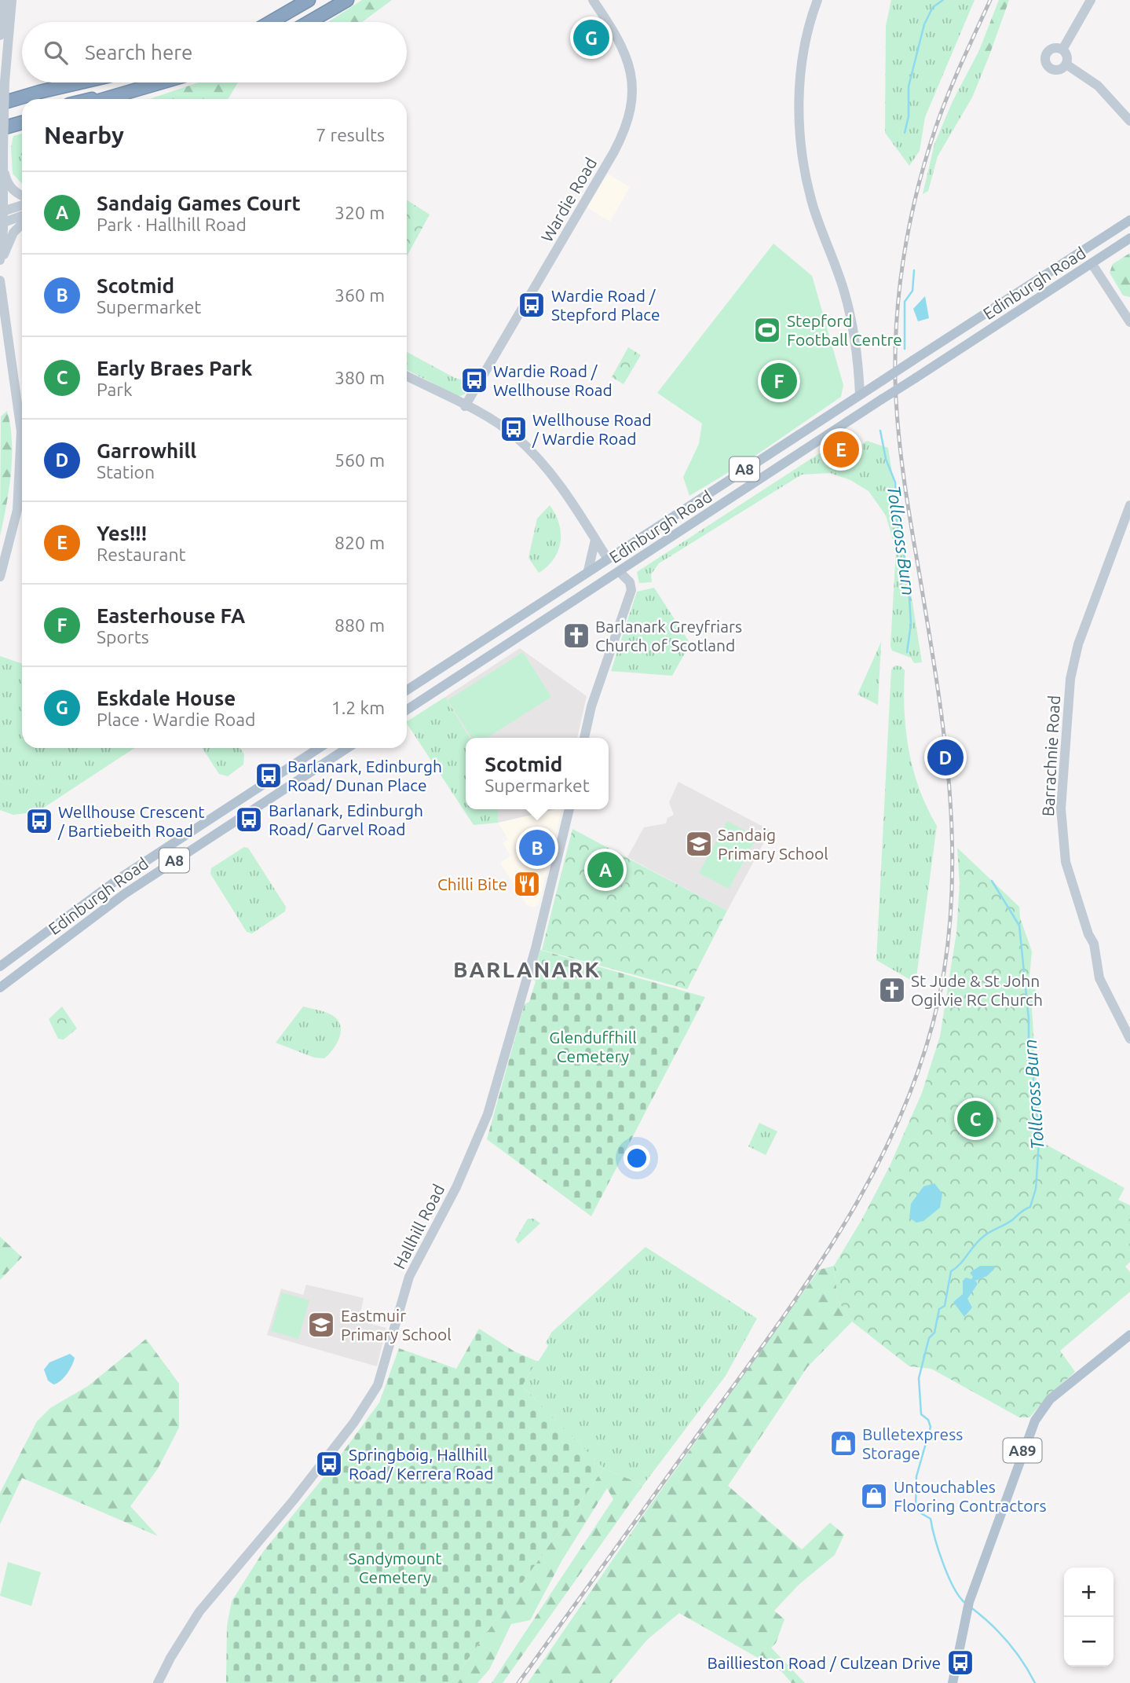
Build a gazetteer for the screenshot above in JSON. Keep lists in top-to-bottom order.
{
  "streets": {
    "main road": ["Edinburgh Road", "A8", "A89"],
    "street": ["Wardie Road", "Barrachnie Road", "Hallhill Road"]
  },
  "districts": ["BARLANARK"],
  "water": ["Tollcross Burn"],
  "parks": ["Glenduffhill Cemetery", "Sandymount Cemetery"],
  "places": {
    "bus stop": [
      "Wardie Road / Stepford Place",
      "Wardie Road / Wellhouse Road",
      "Wellhouse Road / Wardie Road",
      "Barlanark, Edinburgh Road/ Dunan Place",
      "Barlanark, Edinburgh Road/ Garvel Road",
      "Wellhouse Crescent / Bartiebeith Road",
      "Springboig, Hallhill Road/ Kerrera Road",
      "Baillieston Road / Culzean Drive"
    ],
    "sports": ["Stepford Football Centre"],
    "church": ["Barlanark Greyfriars Church of Scotland", "St Jude & St John Ogilvie RC Church"],
    "school or university": ["Sandaig Primary School", "Eastmuir Primary School"],
    "restaurant": ["Chilli Bite"],
    "shop": ["Bulletexpress Storage", "Untouchables Flooring Contractors"]
  },
  "page": {
    "pins": [
      "G",
      "F",
      "E",
      "D",
      "B",
      "A",
      "C"
    ],
    "search": "Search here",
    "heading": ["Nearby", "7 results"],
    "list": [
      {
        "mark": "A",
        "name": "Sandaig Games Court",
        "note": "Park · Hallhill Road",
        "value": "320 m"
      },
      {
        "mark": "B",
        "name": "Scotmid",
        "note": "Supermarket",
        "value": "360 m"
      },
      {
        "mark": "C",
        "name": "Early Braes Park",
        "note": "Park",
        "value": "380 m"
      },
      {
        "mark": "D",
        "name": "Garrowhill",
        "note": "Station",
        "value": "560 m"
      },
      {
        "mark": "E",
        "name": "Yes!!!",
        "note": "Restaurant",
        "value": "820 m"
      },
      {
        "mark": "F",
        "name": "Easterhouse FA",
        "note": "Sports",
        "value": "880 m"
      },
      {
        "mark": "G",
        "name": "Eskdale House",
        "note": "Place · Wardie Road",
        "value": "1.2 km"
      }
    ],
    "popup": ["Scotmid", "Supermarket"],
    "map_buttons": ["+", "−"]
  }
}
